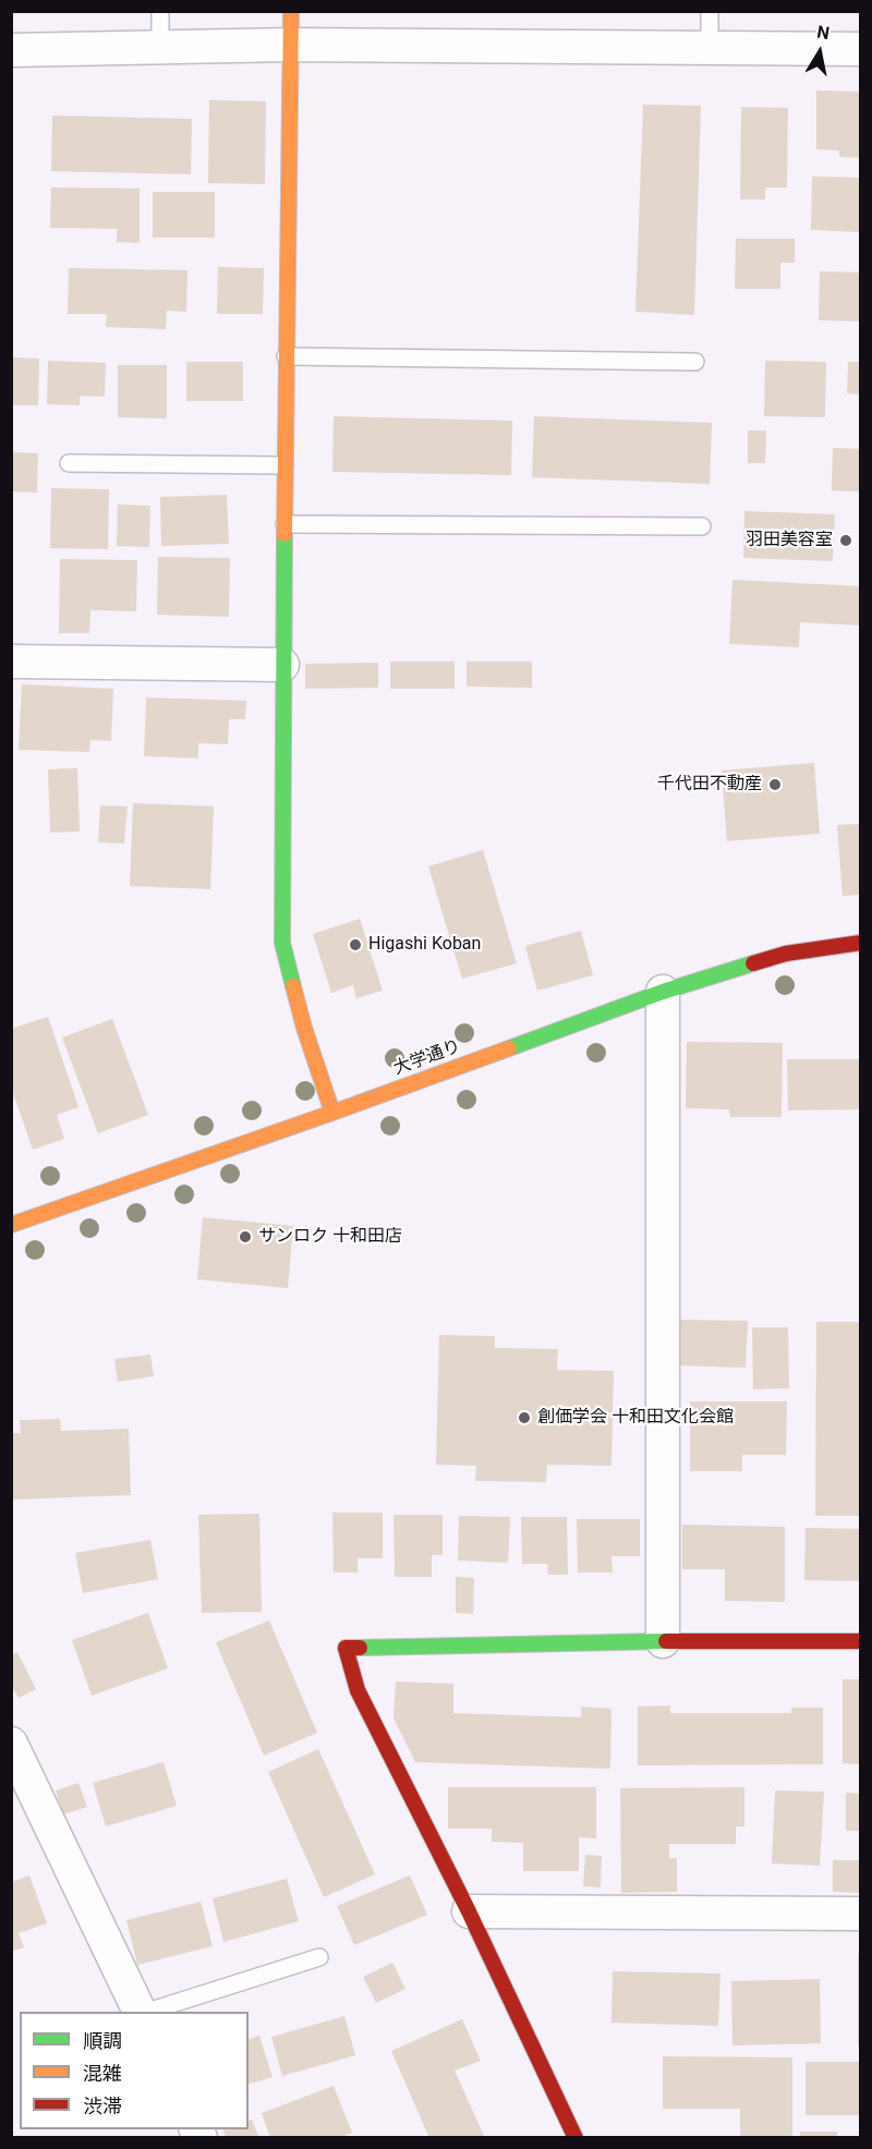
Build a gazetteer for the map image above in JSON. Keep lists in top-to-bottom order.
{
  "streets": {
    "street": ["大学通り"]
  },
  "places": [
    "羽田美容室",
    "千代田不動産",
    "Higashi Koban",
    "サンロク 十和田店",
    "創価学会 十和田文化会館"
  ],
  "legend": ["順調", "混雑", "渋滞"],
  "north": "top"
}
